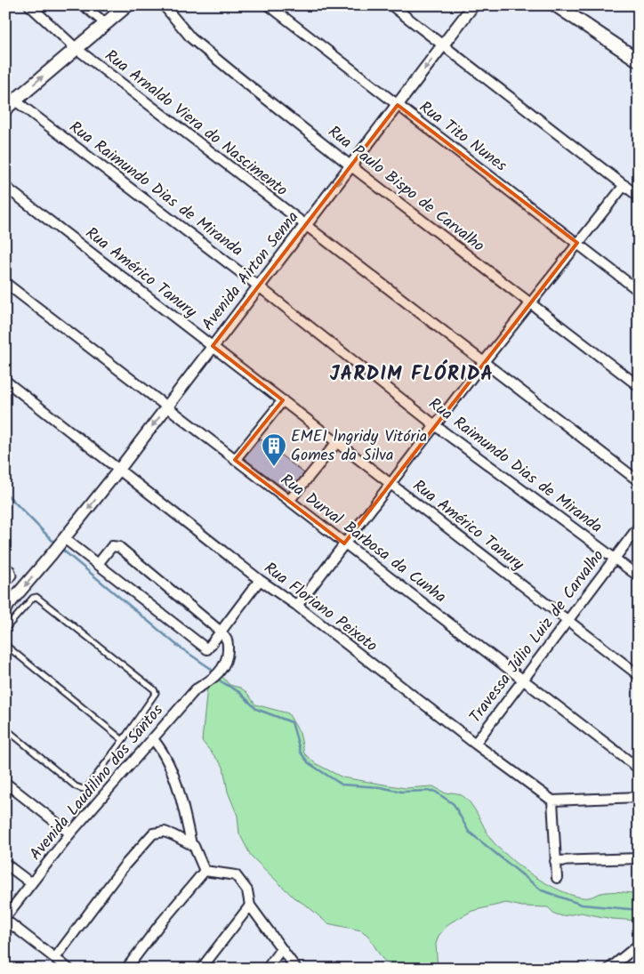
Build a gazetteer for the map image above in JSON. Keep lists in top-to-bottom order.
{
  "streets": {
    "street": [
      "Rua Arnaldo Viera do Nascimento",
      "Rua Tito Nunes",
      "Rua Raimundo Dias de Miranda",
      "Rua Paulo Bispo de Carvalho",
      "Avenida Airton Senna",
      "Rua Américo Tanury",
      "Rua Durval Barbosa da Cunha",
      "Rua Floriano Peixoto",
      "Travessa Júlio Luiz de Carvalho",
      "Avenida Laudilino dos Santos"
    ]
  },
  "crossings": [
    ["Rua Arnaldo Viera do Nascimento", "Avenida Airton Senna"],
    ["Rua Tito Nunes", "Avenida Airton Senna"],
    ["Rua Raimundo Dias de Miranda", "Avenida Airton Senna"],
    ["Rua Raimundo Dias de Miranda", "Travessa Júlio Luiz de Carvalho"],
    ["Rua Paulo Bispo de Carvalho", "Avenida Airton Senna"],
    ["Avenida Airton Senna", "Rua Américo Tanury"],
    ["Avenida Airton Senna", "Rua Durval Barbosa da Cunha"],
    ["Avenida Airton Senna", "Rua Floriano Peixoto"],
    ["Rua Américo Tanury", "Travessa Júlio Luiz de Carvalho"],
    ["Rua Durval Barbosa da Cunha", "Travessa Júlio Luiz de Carvalho"],
    ["Rua Floriano Peixoto", "Travessa Júlio Luiz de Carvalho"]
  ],
  "one_way": ["Avenida Airton Senna"],
  "districts": ["JARDIM FLÓRIDA"],
  "places": {
    "building": ["EMEI lngridy Vitória Gomes da Silva"]
  }
}
